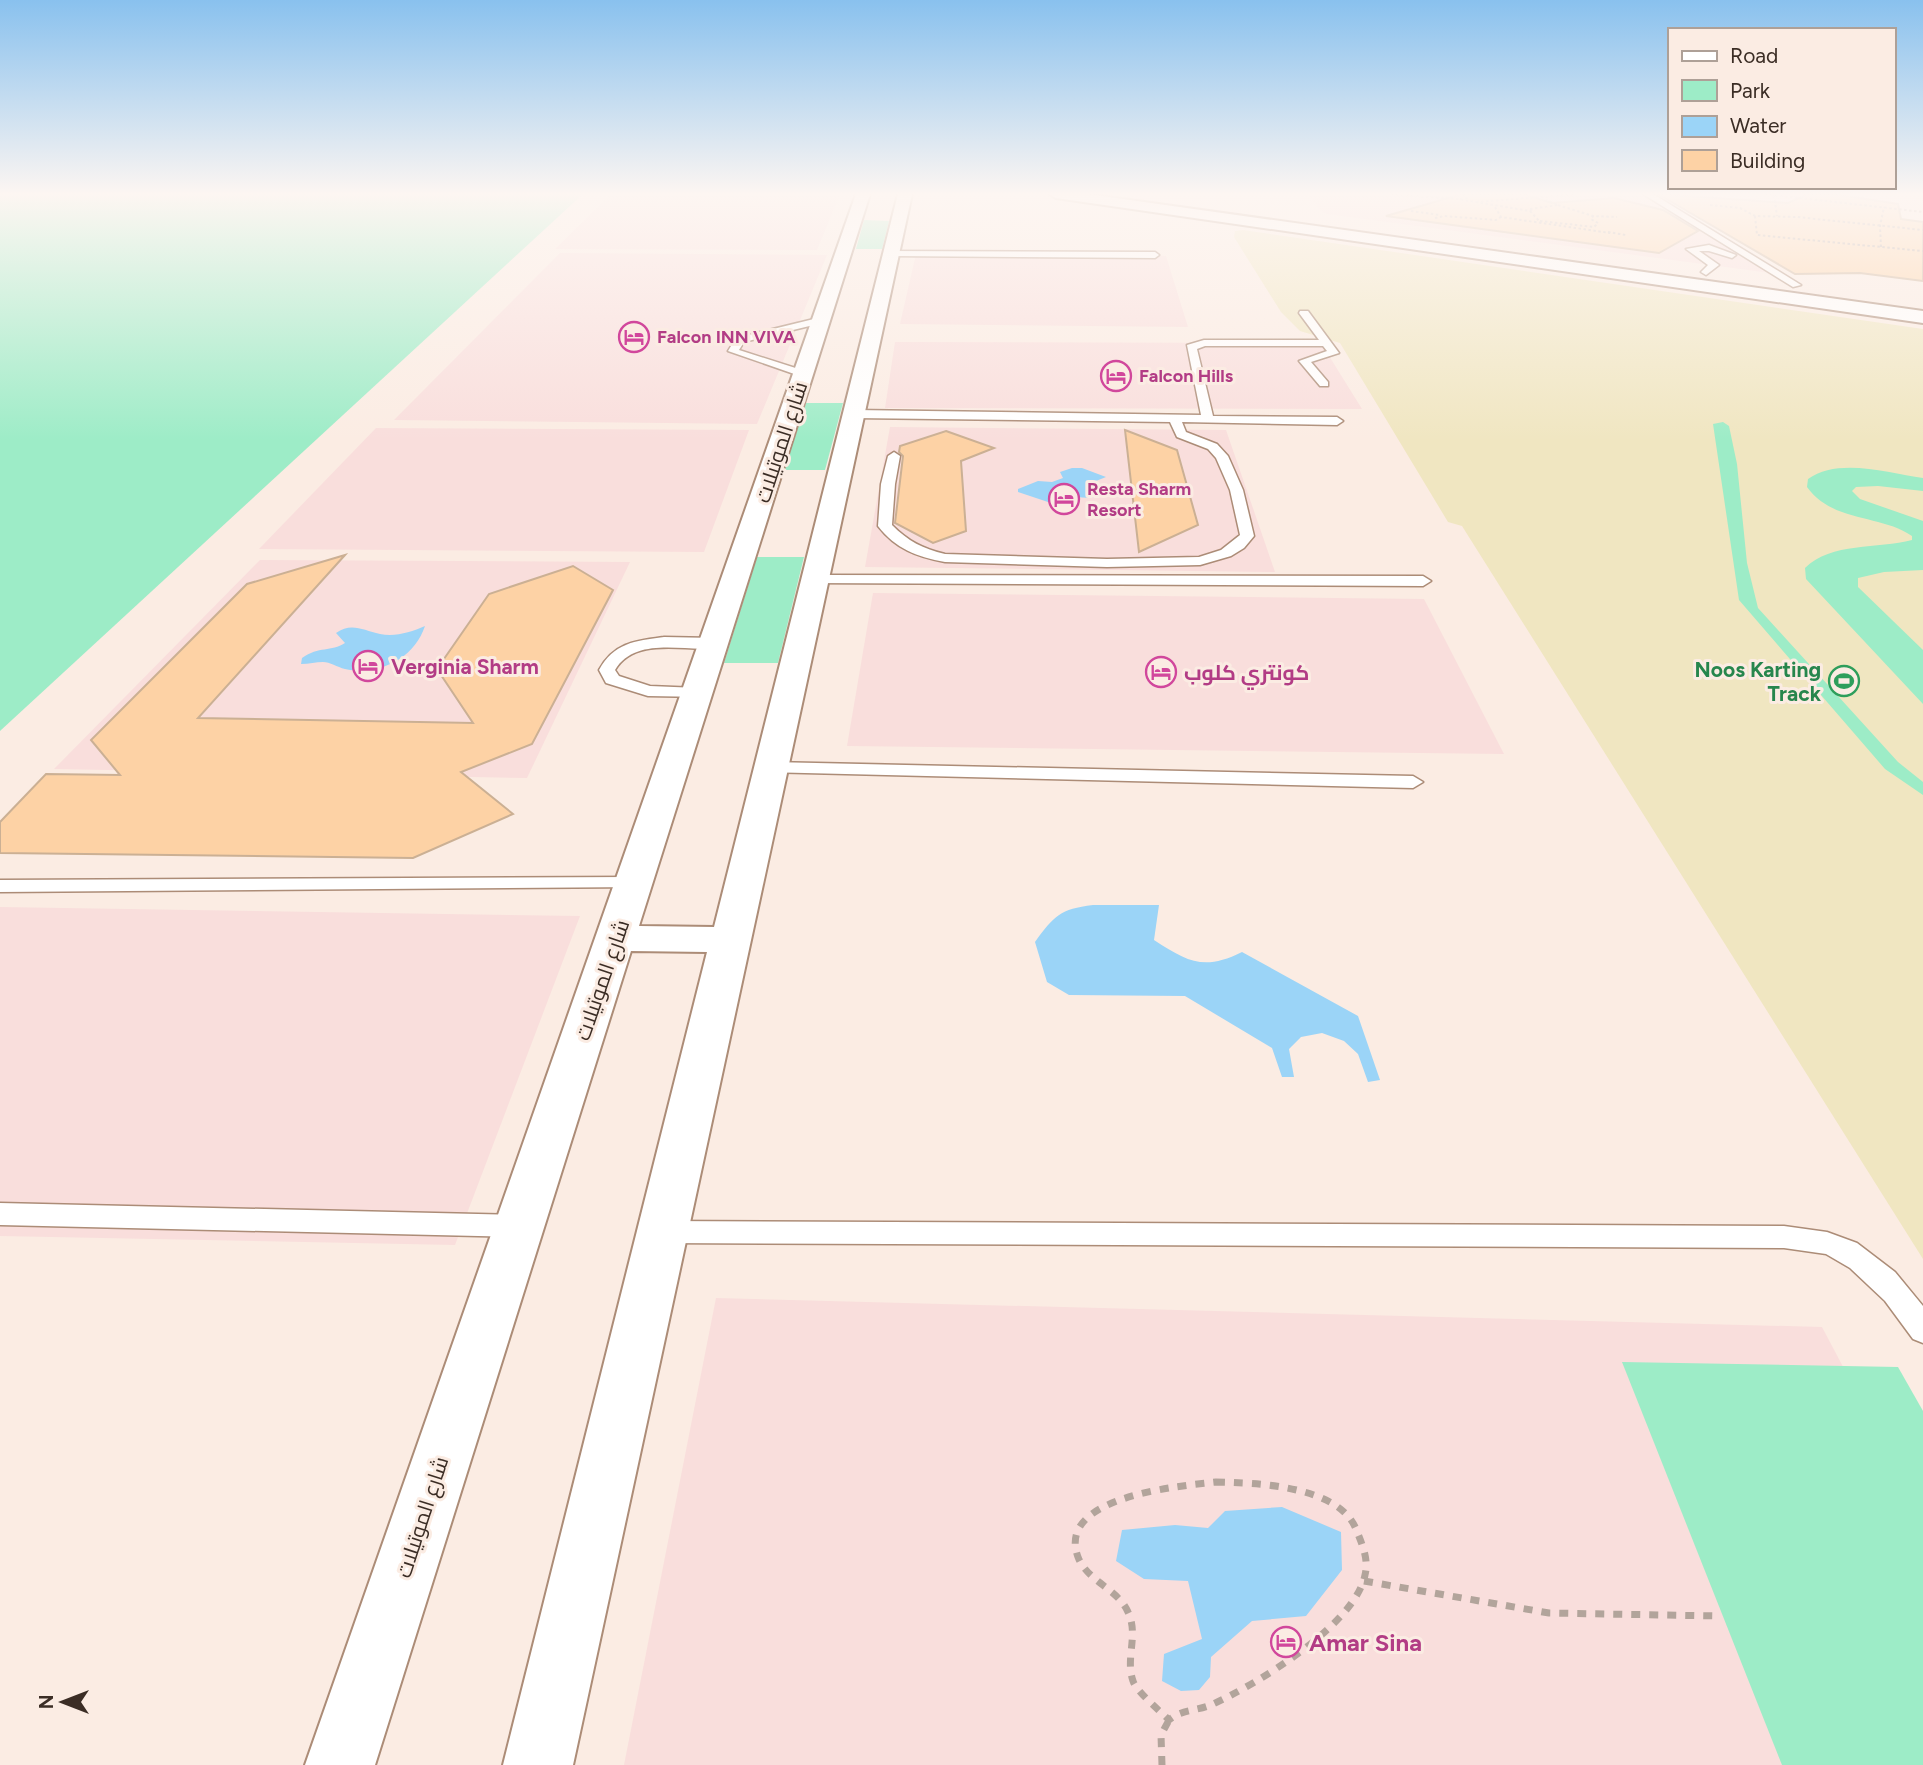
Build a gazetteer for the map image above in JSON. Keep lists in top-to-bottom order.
{
  "streets": {
    "street": ["شارع الموتيلات"]
  },
  "places": {
    "hotel": [
      "Falcon INN VIVA",
      "Falcon Hills",
      "Resta Sharm Resort",
      "Verginia Sharm",
      "كونتري كلوب",
      "Amar Sina"
    ],
    "sports": ["Noos Karting Track"]
  },
  "legend": [
    "Road",
    "Park",
    "Water",
    "Building"
  ],
  "north": "left"
}
